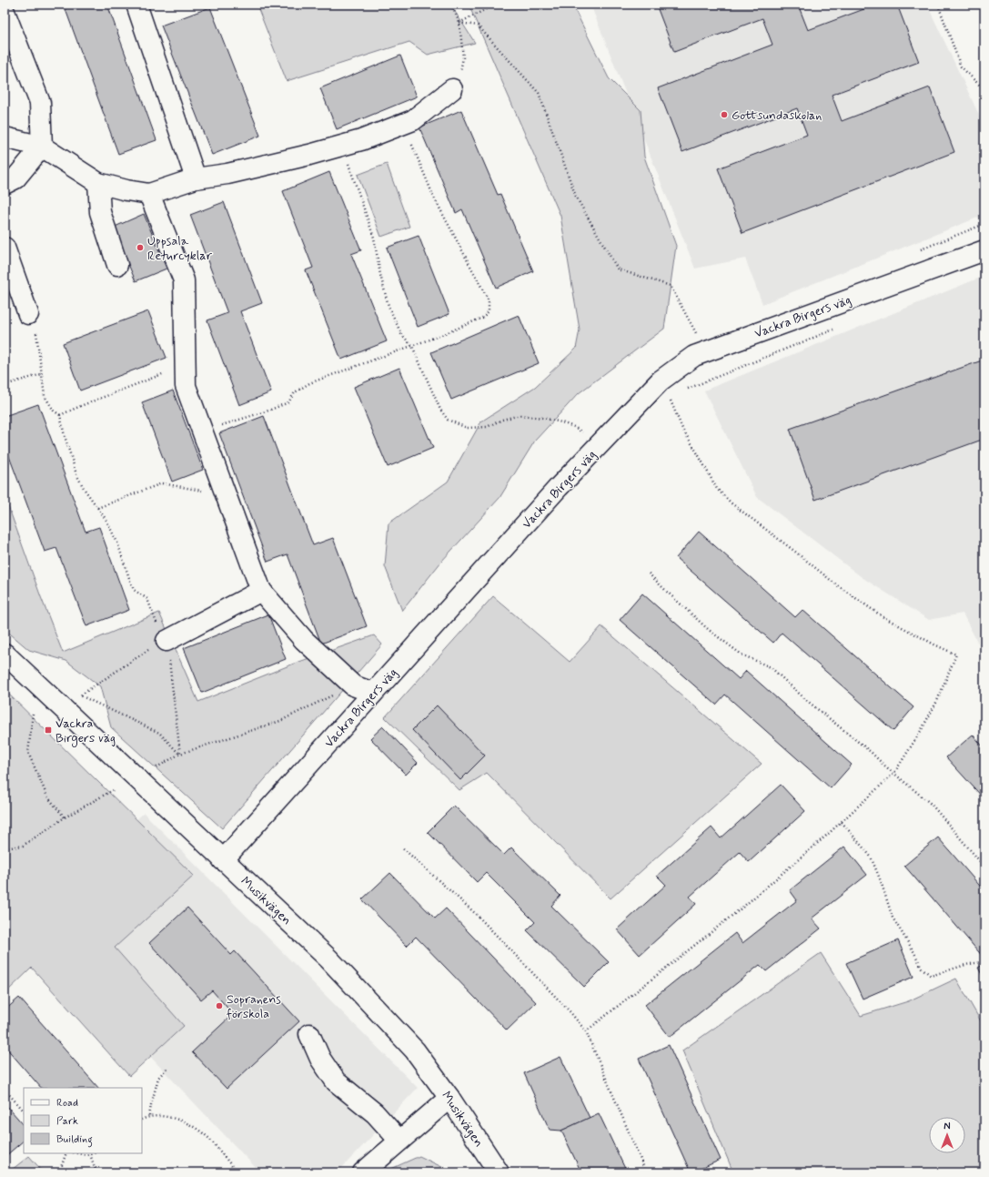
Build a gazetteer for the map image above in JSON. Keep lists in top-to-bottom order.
{
  "streets": {
    "street": ["Vackra Birgers väg", "Musikvägen"]
  },
  "crossings": [
    ["Vackra Birgers väg", "Musikvägen"]
  ],
  "places": {
    "other": ["Gottsundaskolan", "Uppsala Returcyklar", "Sopranens förskola"],
    "transit": ["Vackra Birgers väg"]
  },
  "legend": ["Road", "Park", "Building"],
  "north": "top"
}
